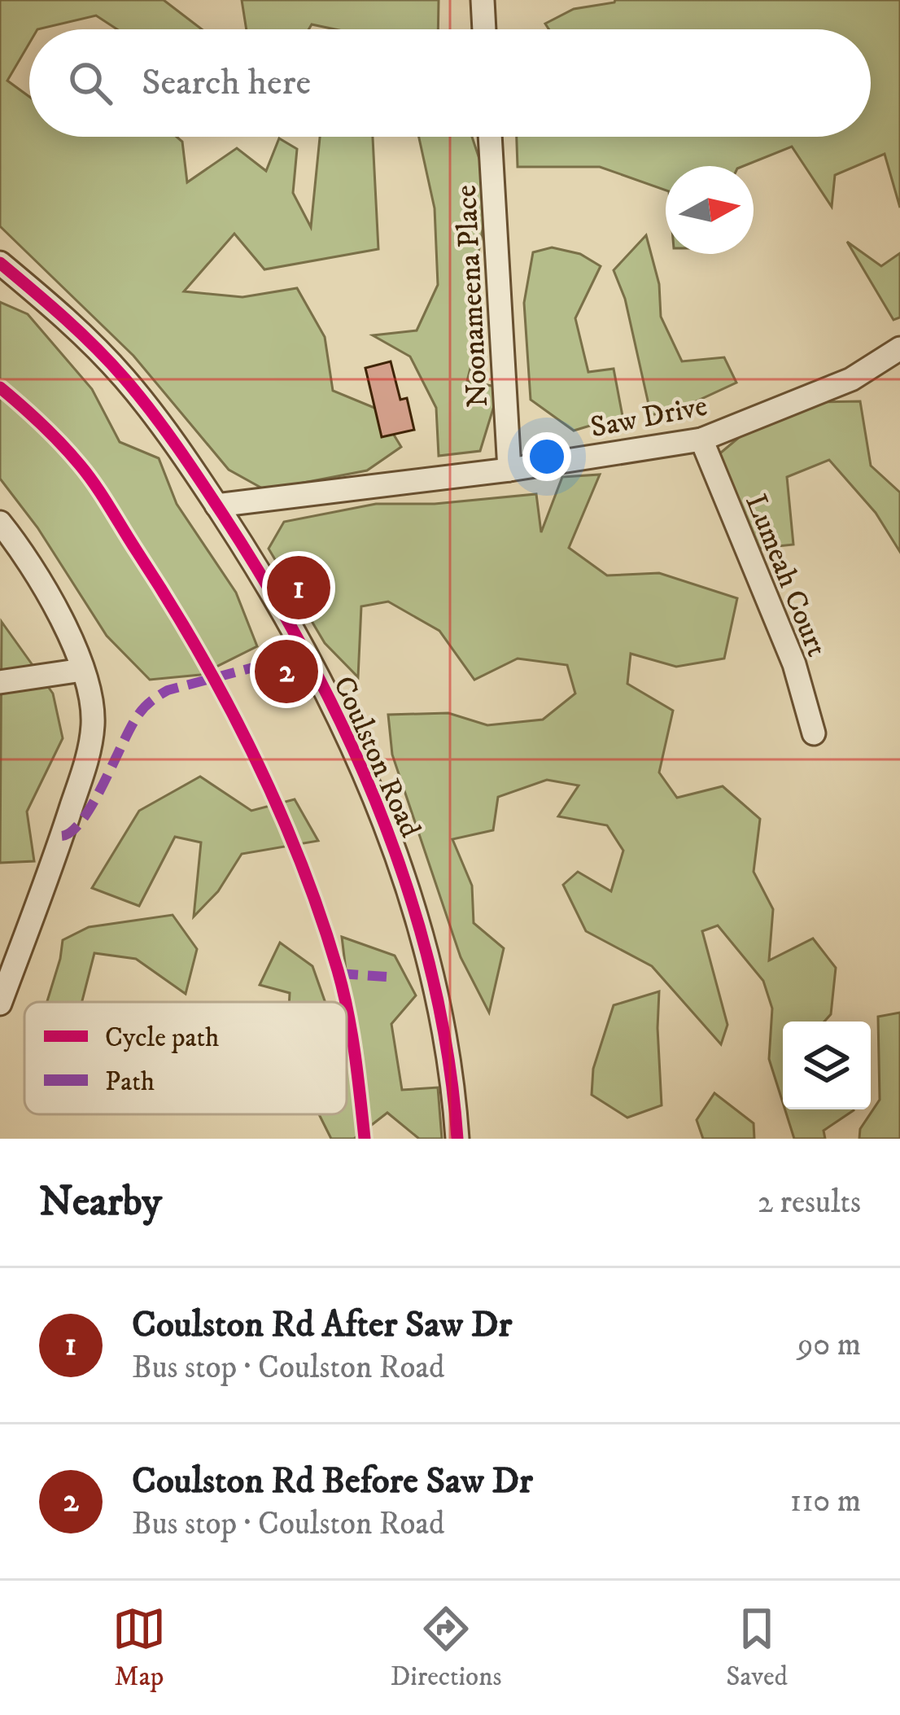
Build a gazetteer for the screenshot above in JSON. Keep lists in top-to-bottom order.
{
  "streets": {
    "street": [
      "Noonameena Place",
      "Saw Drive",
      "Lumeah Court",
      "Coulston Road"
    ]
  },
  "crossings": [
    ["Noonameena Place", "Saw Drive"],
    ["Saw Drive", "Lumeah Court"],
    ["Saw Drive", "Coulston Road"]
  ],
  "legend": ["Cycle path", "Path"],
  "north": "right",
  "page": {
    "search": "Search here",
    "pins": ["1", "2"],
    "heading": ["Nearby", "2 results"],
    "list": [
      {
        "mark": "1",
        "name": "Coulston Rd After Saw Dr",
        "note": "Bus stop · Coulston Road",
        "value": "90 m"
      },
      {
        "mark": "2",
        "name": "Coulston Rd Before Saw Dr",
        "note": "Bus stop · Coulston Road",
        "value": "110 m"
      }
    ],
    "nav": ["Map", "Directions", "Saved"]
  }
}
